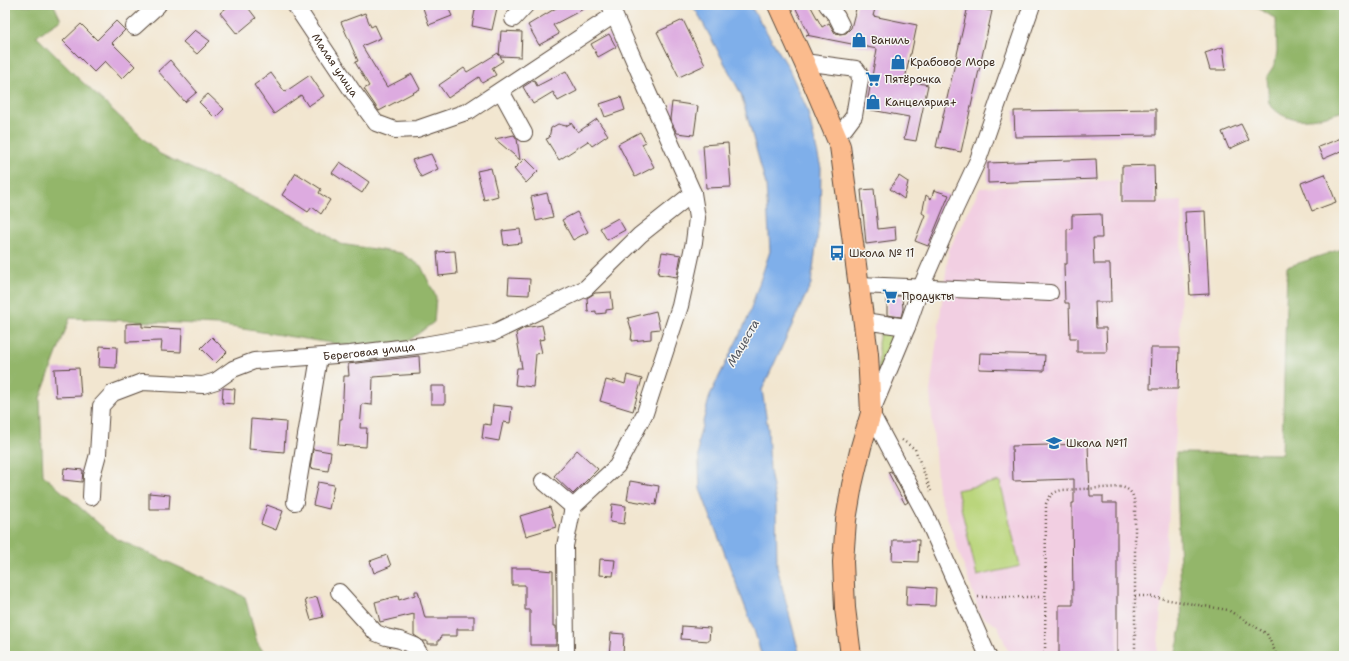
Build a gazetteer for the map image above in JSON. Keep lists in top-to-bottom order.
{
  "streets": {
    "street": ["Малая улица", "Береговая улица"]
  },
  "water": ["Мацеста"],
  "places": {
    "shop": ["Ваниль", "Крабовое Море", "Канцелярия+"],
    "supermarket": ["Пятёрочка", "Продукты"],
    "bus stop": ["Школа № 11"],
    "school or university": ["Школа №11"]
  }
}
